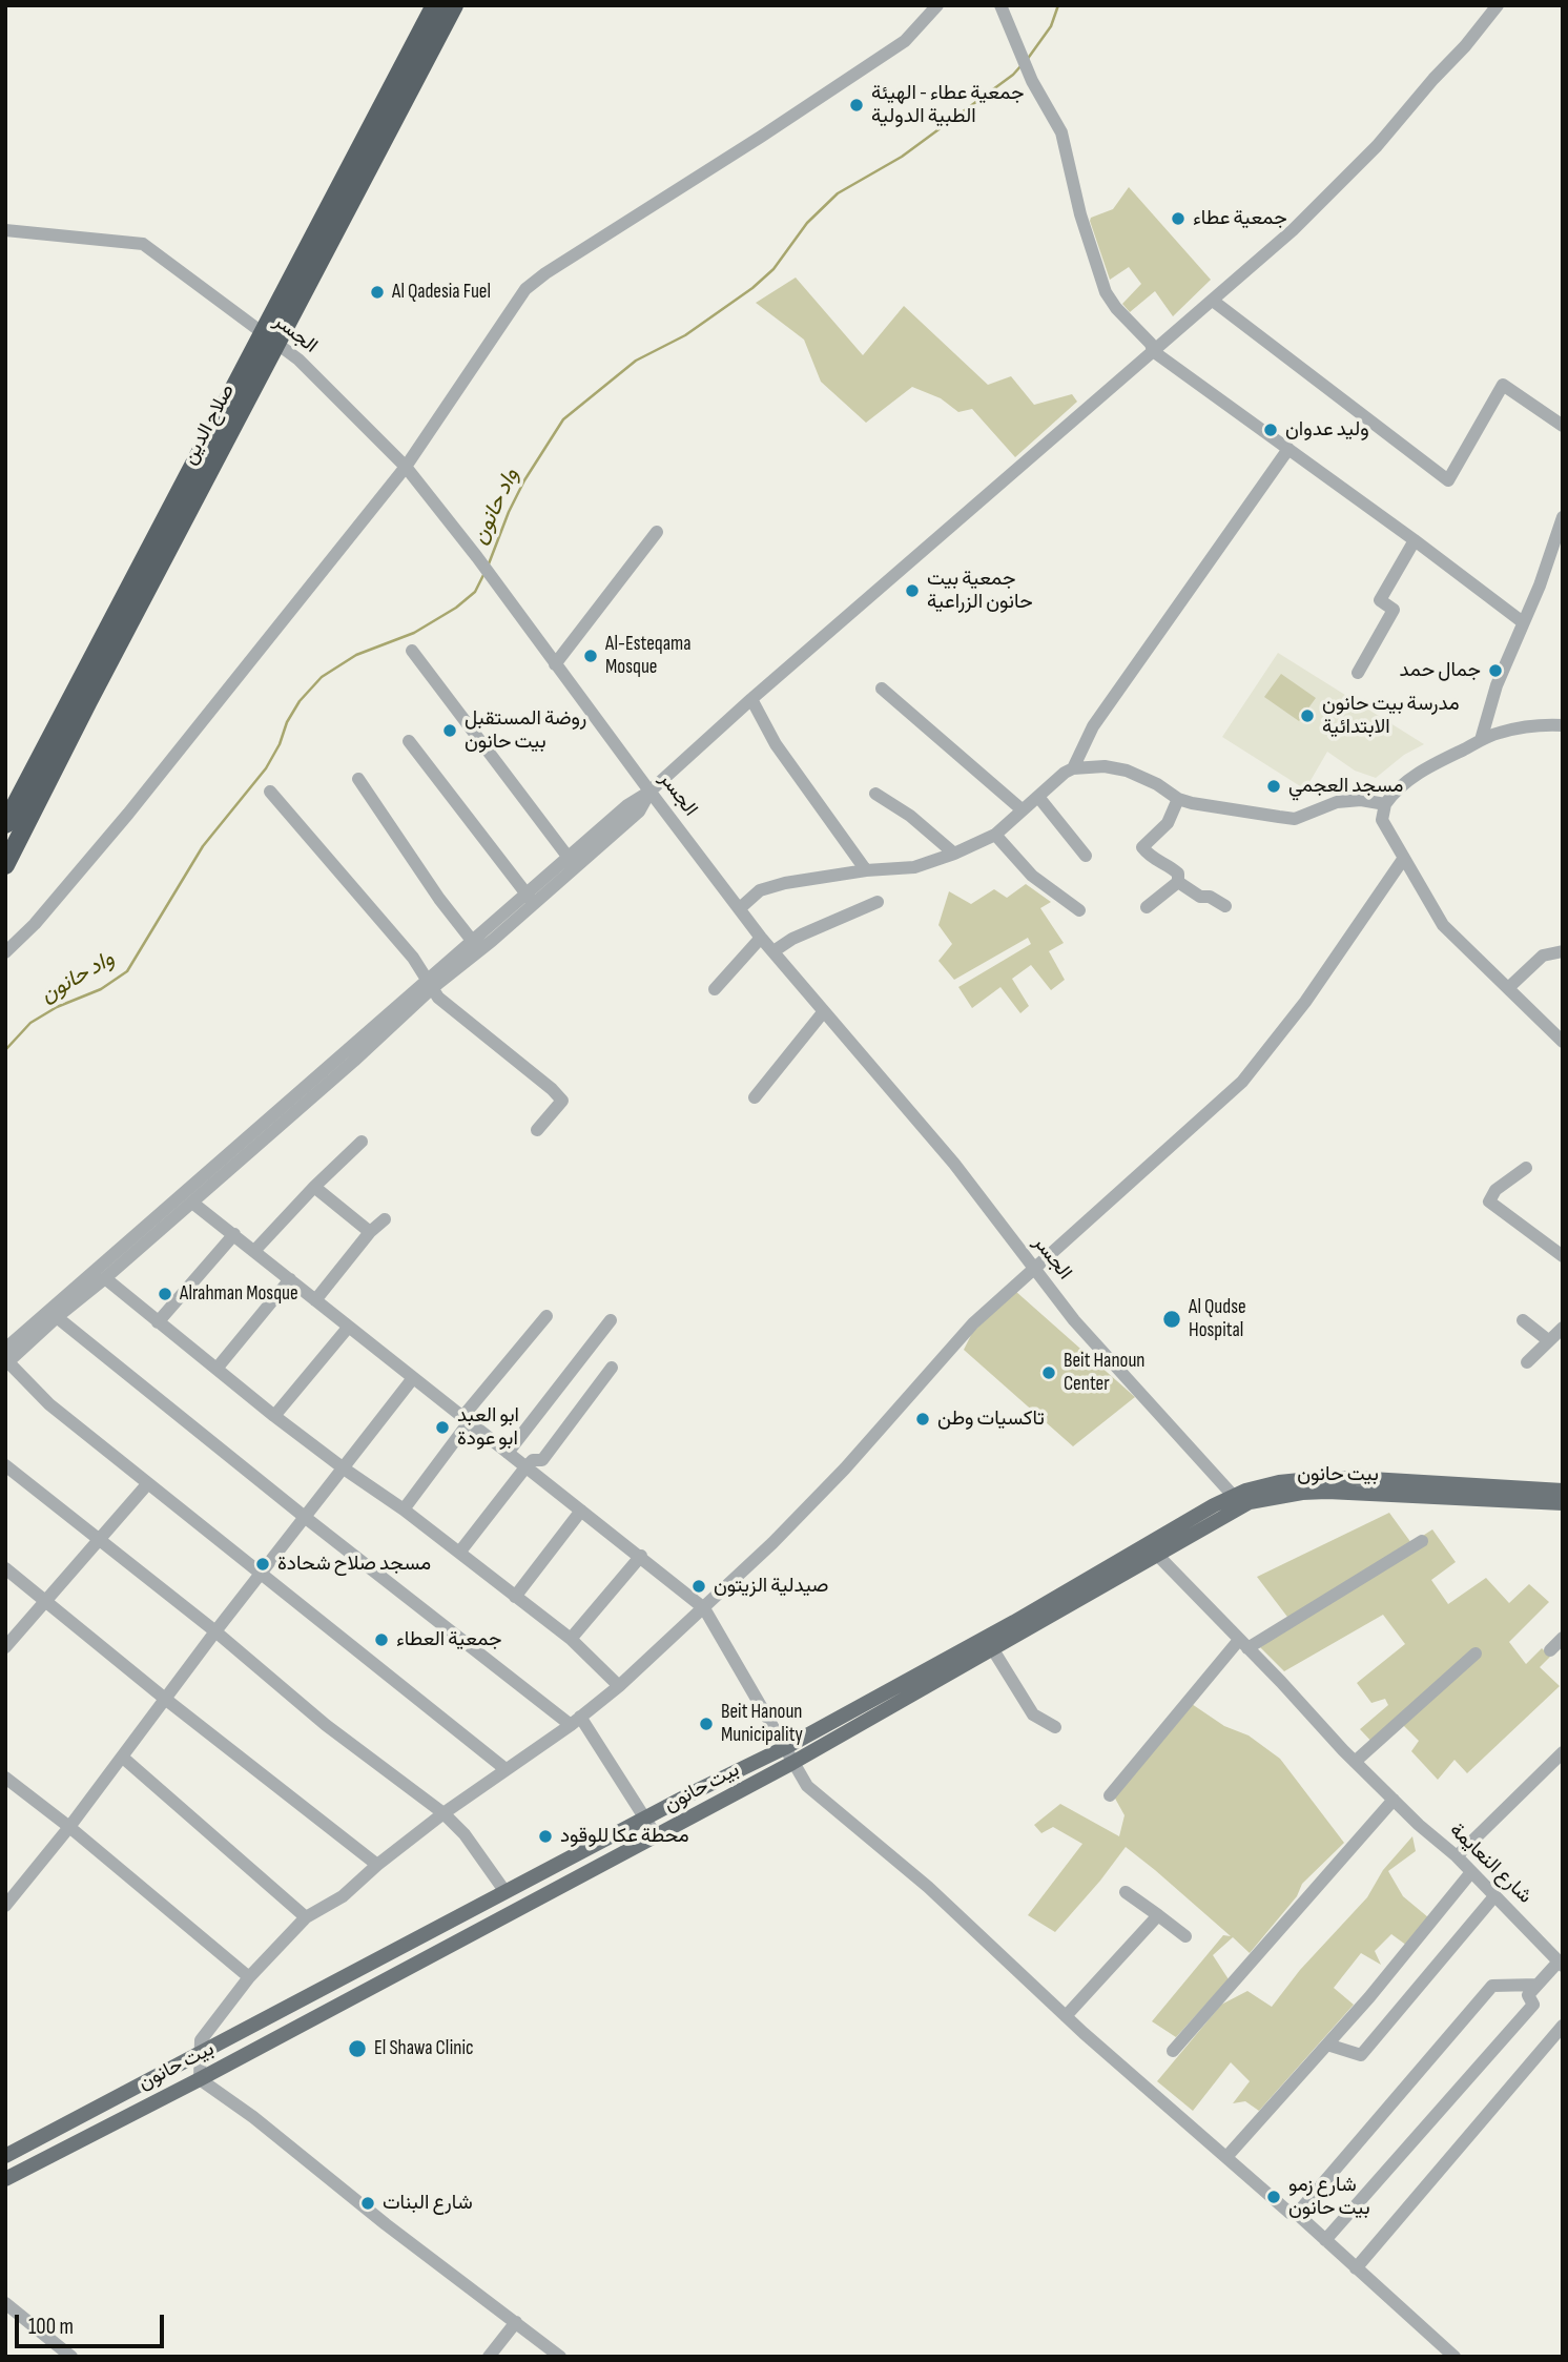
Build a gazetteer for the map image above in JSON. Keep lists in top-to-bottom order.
{
  "streets": {
    "highway": ["صلاح الدين"],
    "main road": ["بيت حانون"],
    "street": ["الجسر", "شارع النعايمة"]
  },
  "crossings": [
    ["الجسر", "صلاح الدين"],
    ["الجسر", "بيت حانون"],
    ["بيت حانون", "شارع النعايمة"]
  ],
  "water": ["واد حانون"],
  "places": [
    "جمعية عطاء - الهيئة الطبية الدولية",
    "جمعية عطاء",
    "Al Qadesia Fuel",
    "وليد عدوان",
    "جمعية بيت حانون الزراعية",
    "Al-Esteqama Mosque",
    "جمال حمد",
    "مدرسة بيت حانون الابتدائية",
    "روضة المستقبل بيت حانون",
    "مسجد العجمي",
    "Alrahman Mosque",
    "Al Qudse Hospital",
    "Beit Hanoun Center",
    "تاكسيات وطن",
    "ابو العبد ابو عودة",
    "مسجد صلاح شحادة",
    "صيدلية الزيتون",
    "جمعية العطاء",
    "Beit Hanoun Municipality",
    "محطة عكا للوقود",
    "El Shawa Clinic",
    "شارع زمو بيت حانون",
    "شارع البنات"
  ],
  "scale_bar": "100 m"
}
